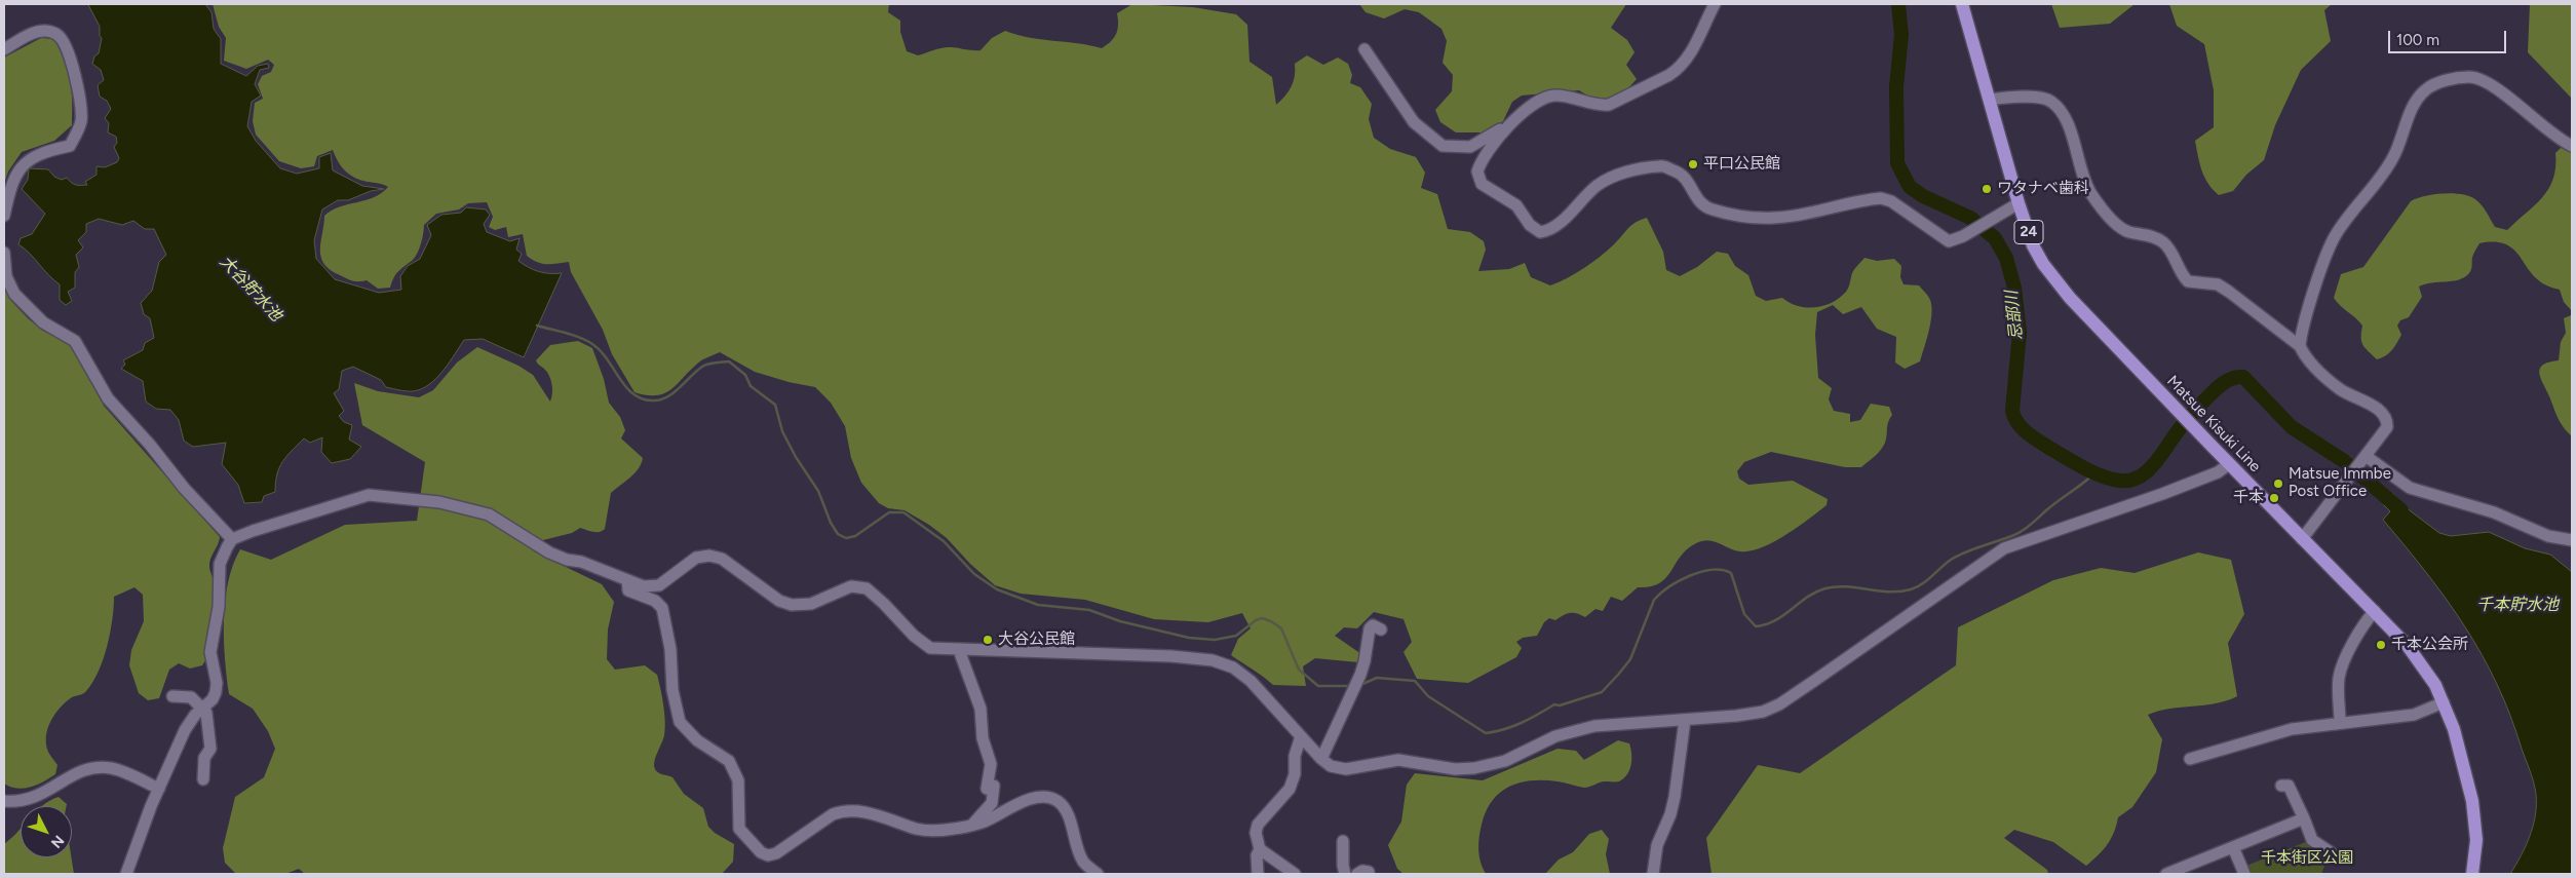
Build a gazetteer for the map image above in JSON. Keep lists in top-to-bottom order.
{
  "streets": {
    "main road": ["24", "Matsue Kisuki Line"]
  },
  "water": ["大谷貯水池", "忌部川", "千本貯水池"],
  "parks": ["千本街区公園"],
  "places": [
    "平口公民館",
    "ワタナベ歯科",
    "Matsue Immbe Post Office",
    "千本",
    "大谷公民館",
    "千本公会所"
  ],
  "scale_bar": "100 m",
  "north": "bottom right"
}
